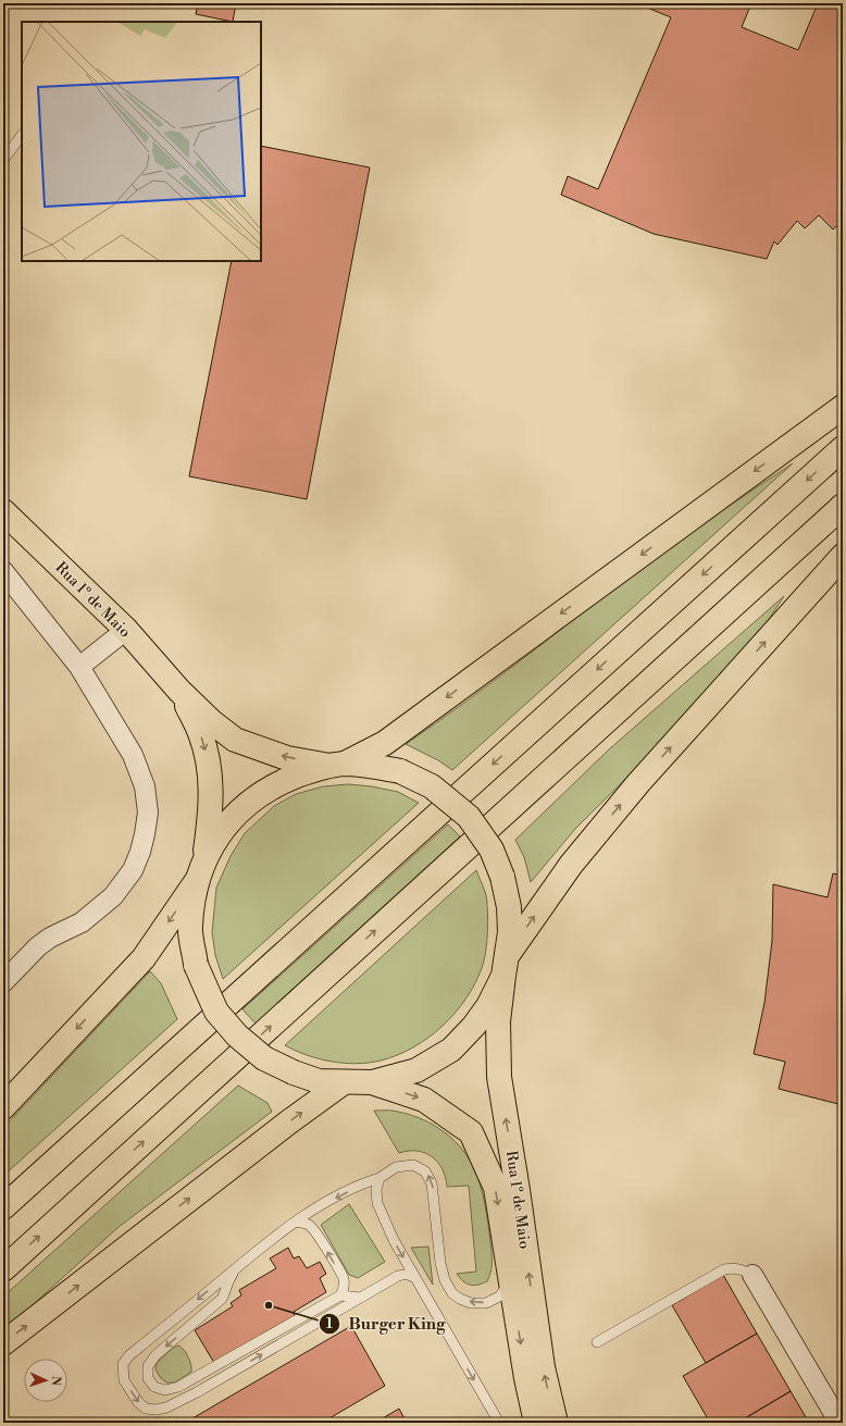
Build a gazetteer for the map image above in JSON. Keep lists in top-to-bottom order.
{
  "streets": {
    "main road": ["Rua 1º de Maio"]
  },
  "places": ["Burger King"],
  "north": "right"
}
